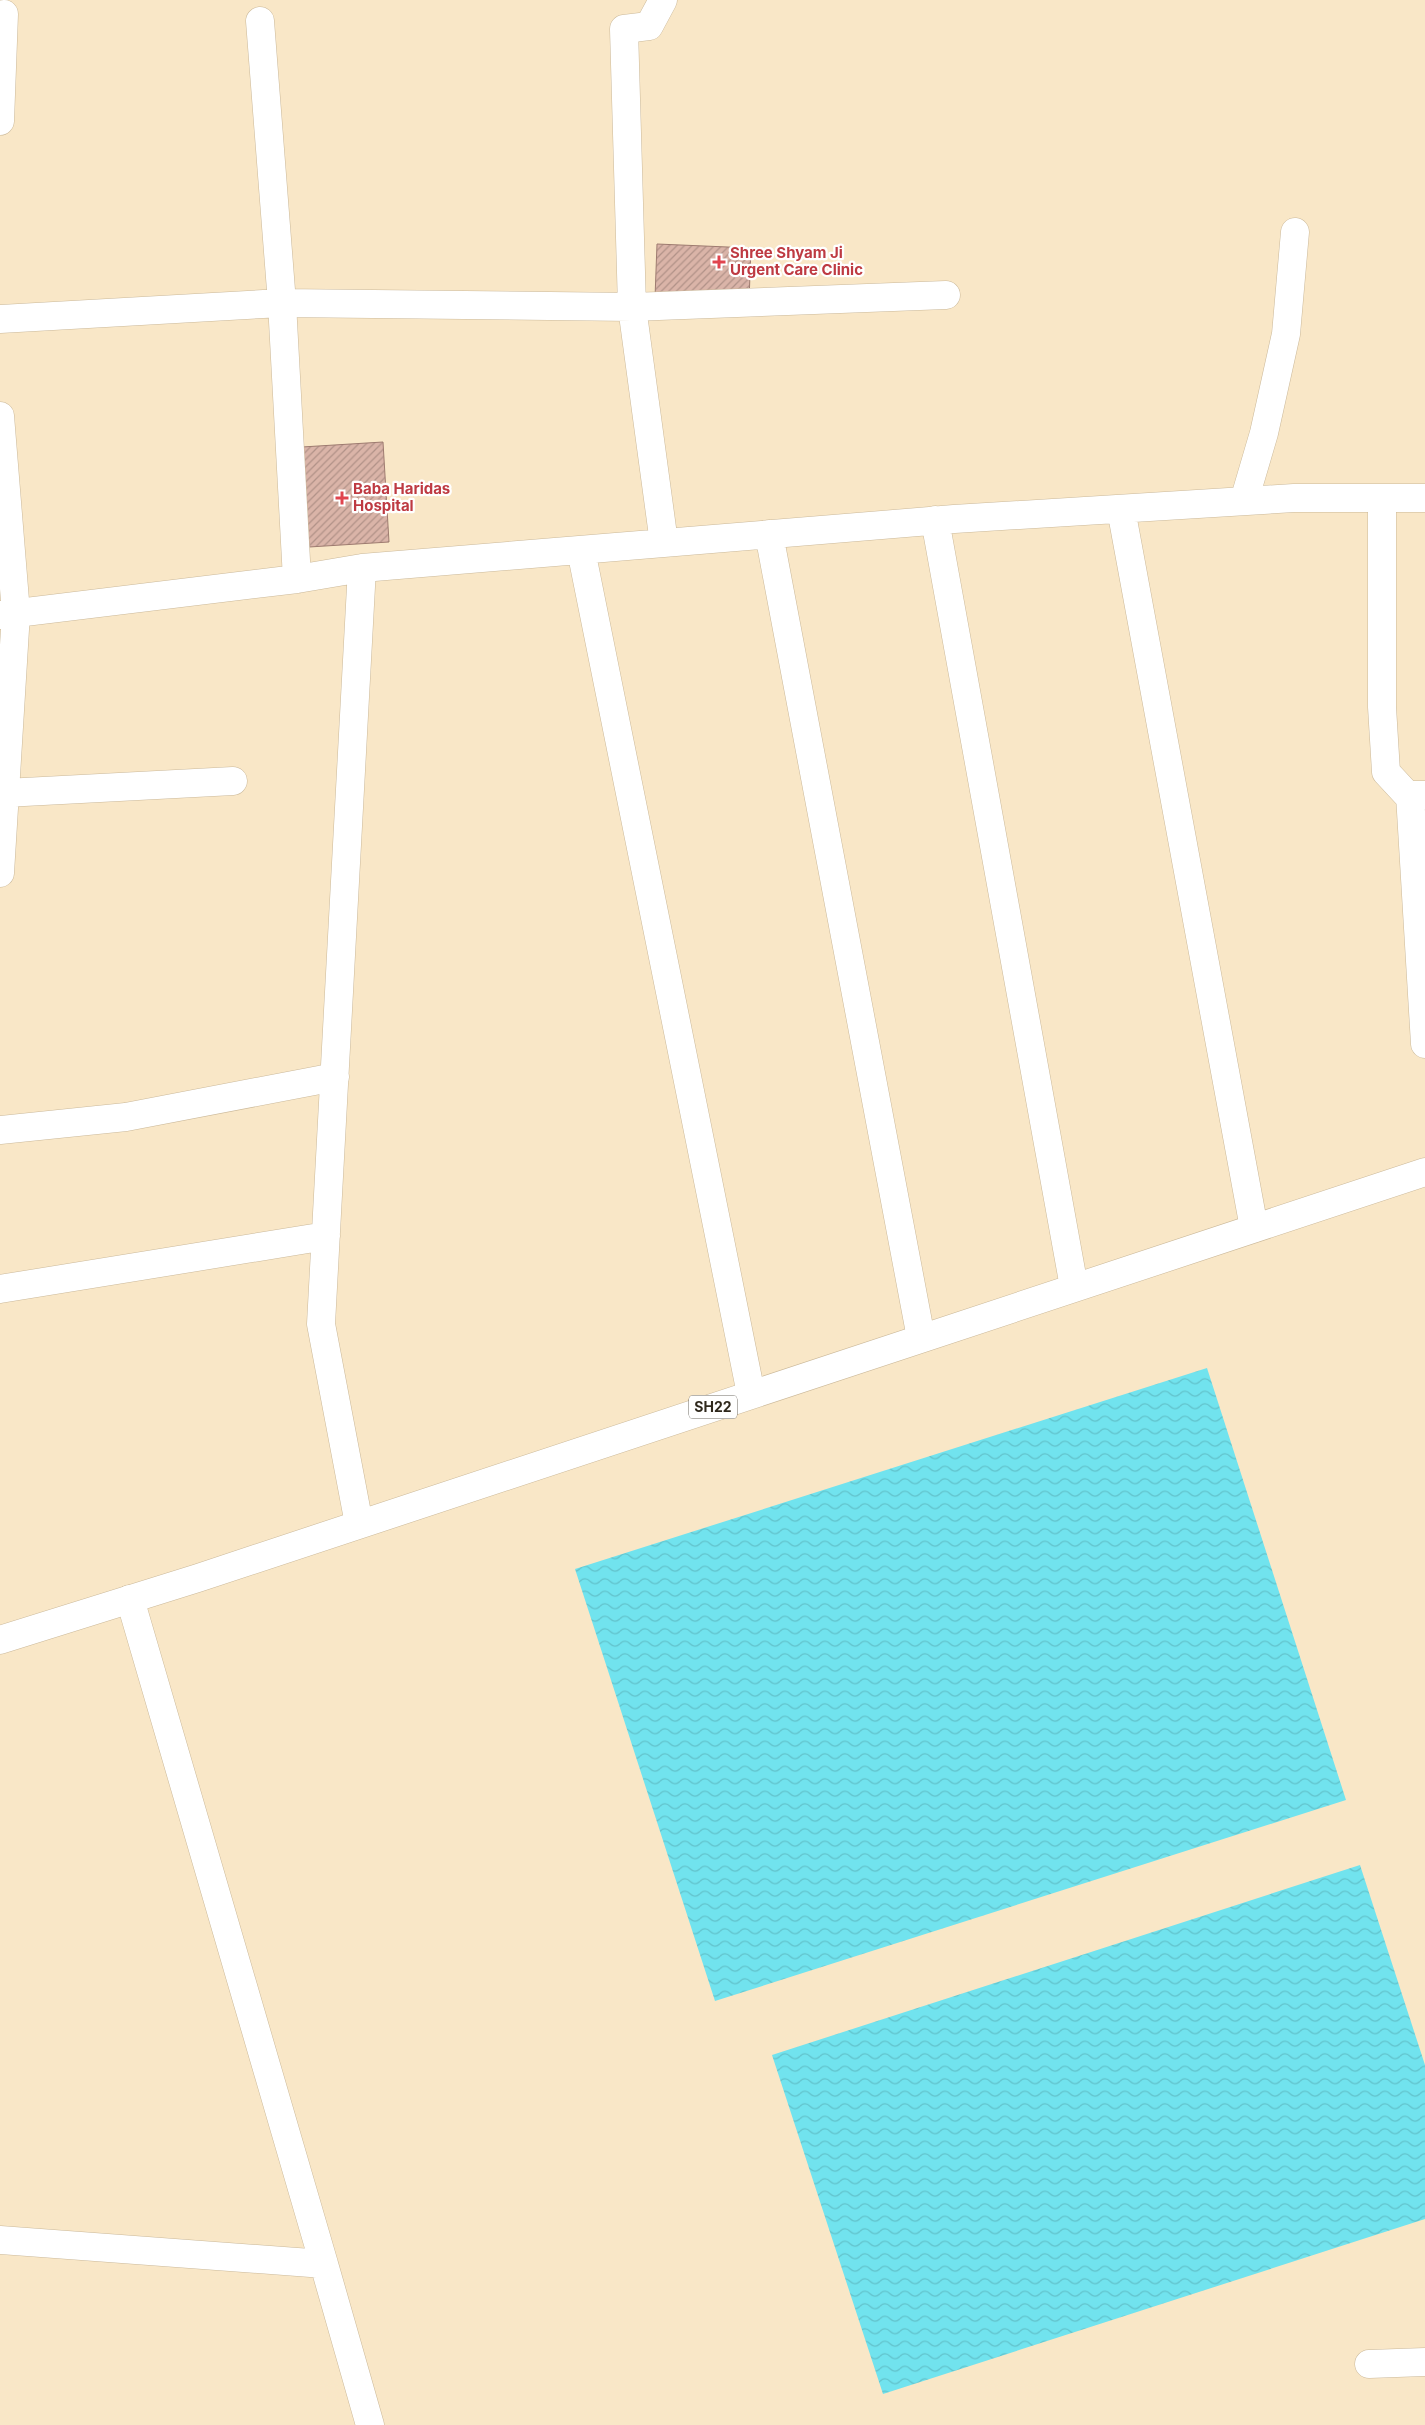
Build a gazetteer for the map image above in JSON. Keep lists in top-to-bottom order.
{
  "streets": {
    "street": ["SH22"]
  },
  "places": {
    "health": ["Shree Shyam Ji Urgent Care Clinic", "Baba Haridas Hospital"]
  }
}
